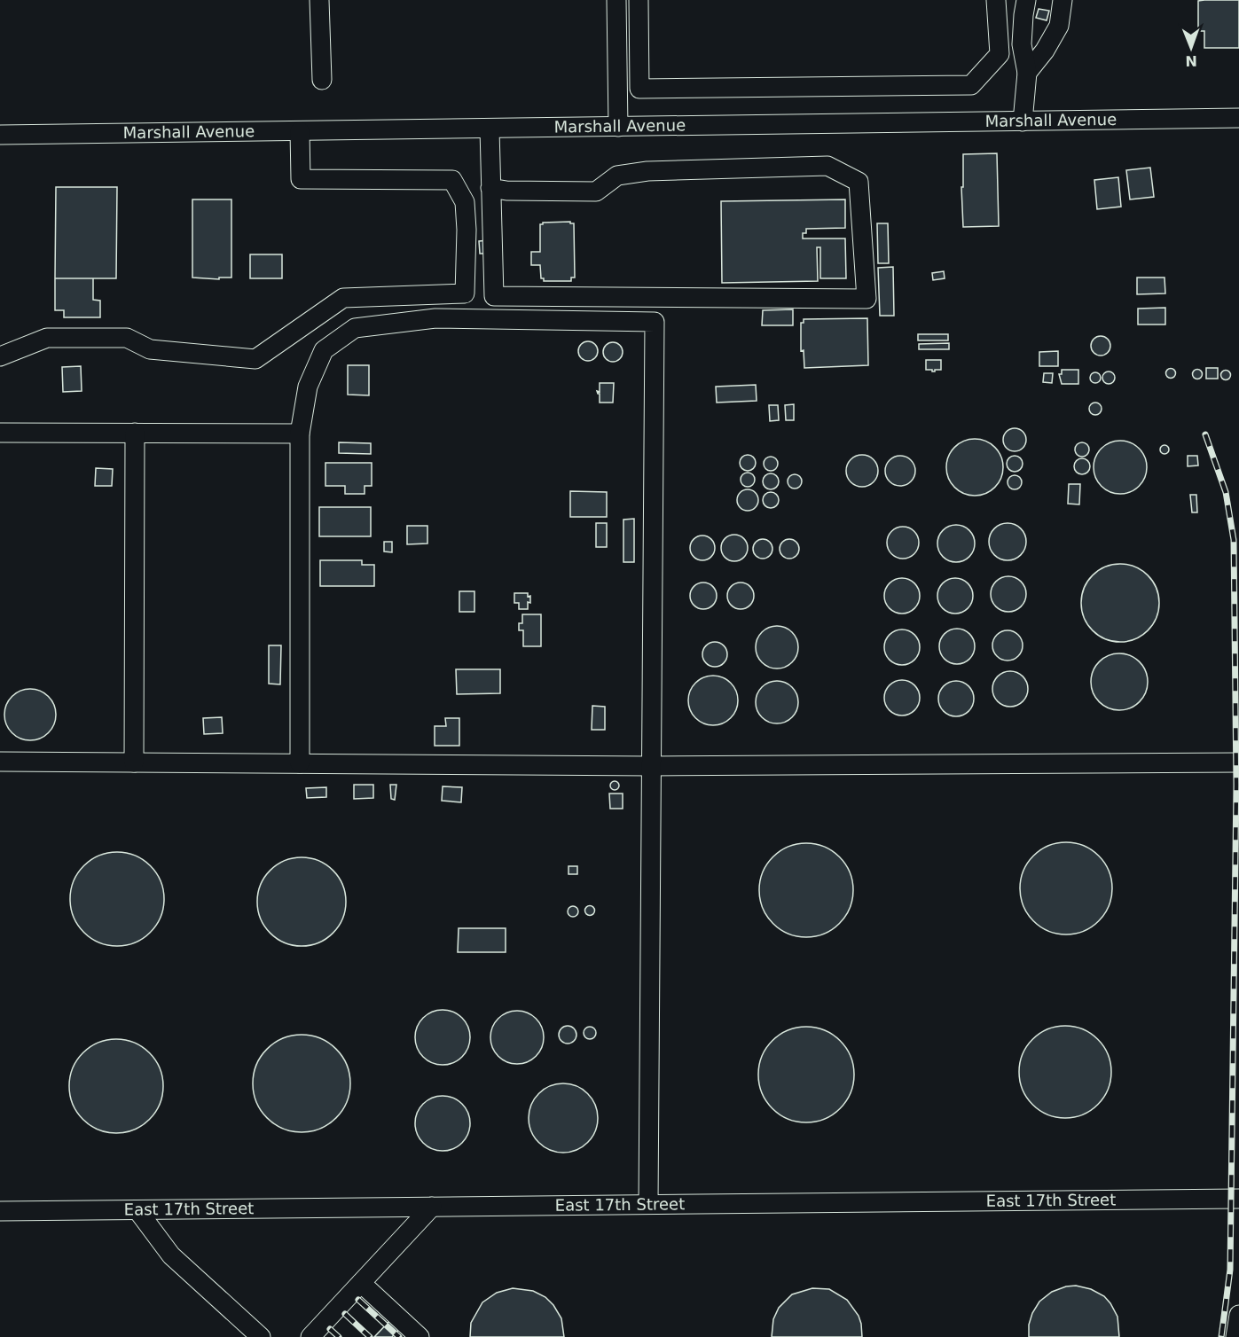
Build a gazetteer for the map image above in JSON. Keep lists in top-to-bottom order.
{
  "streets": {
    "street": ["Marshall Avenue", "East 17th Street"]
  },
  "north": "bottom"
}
